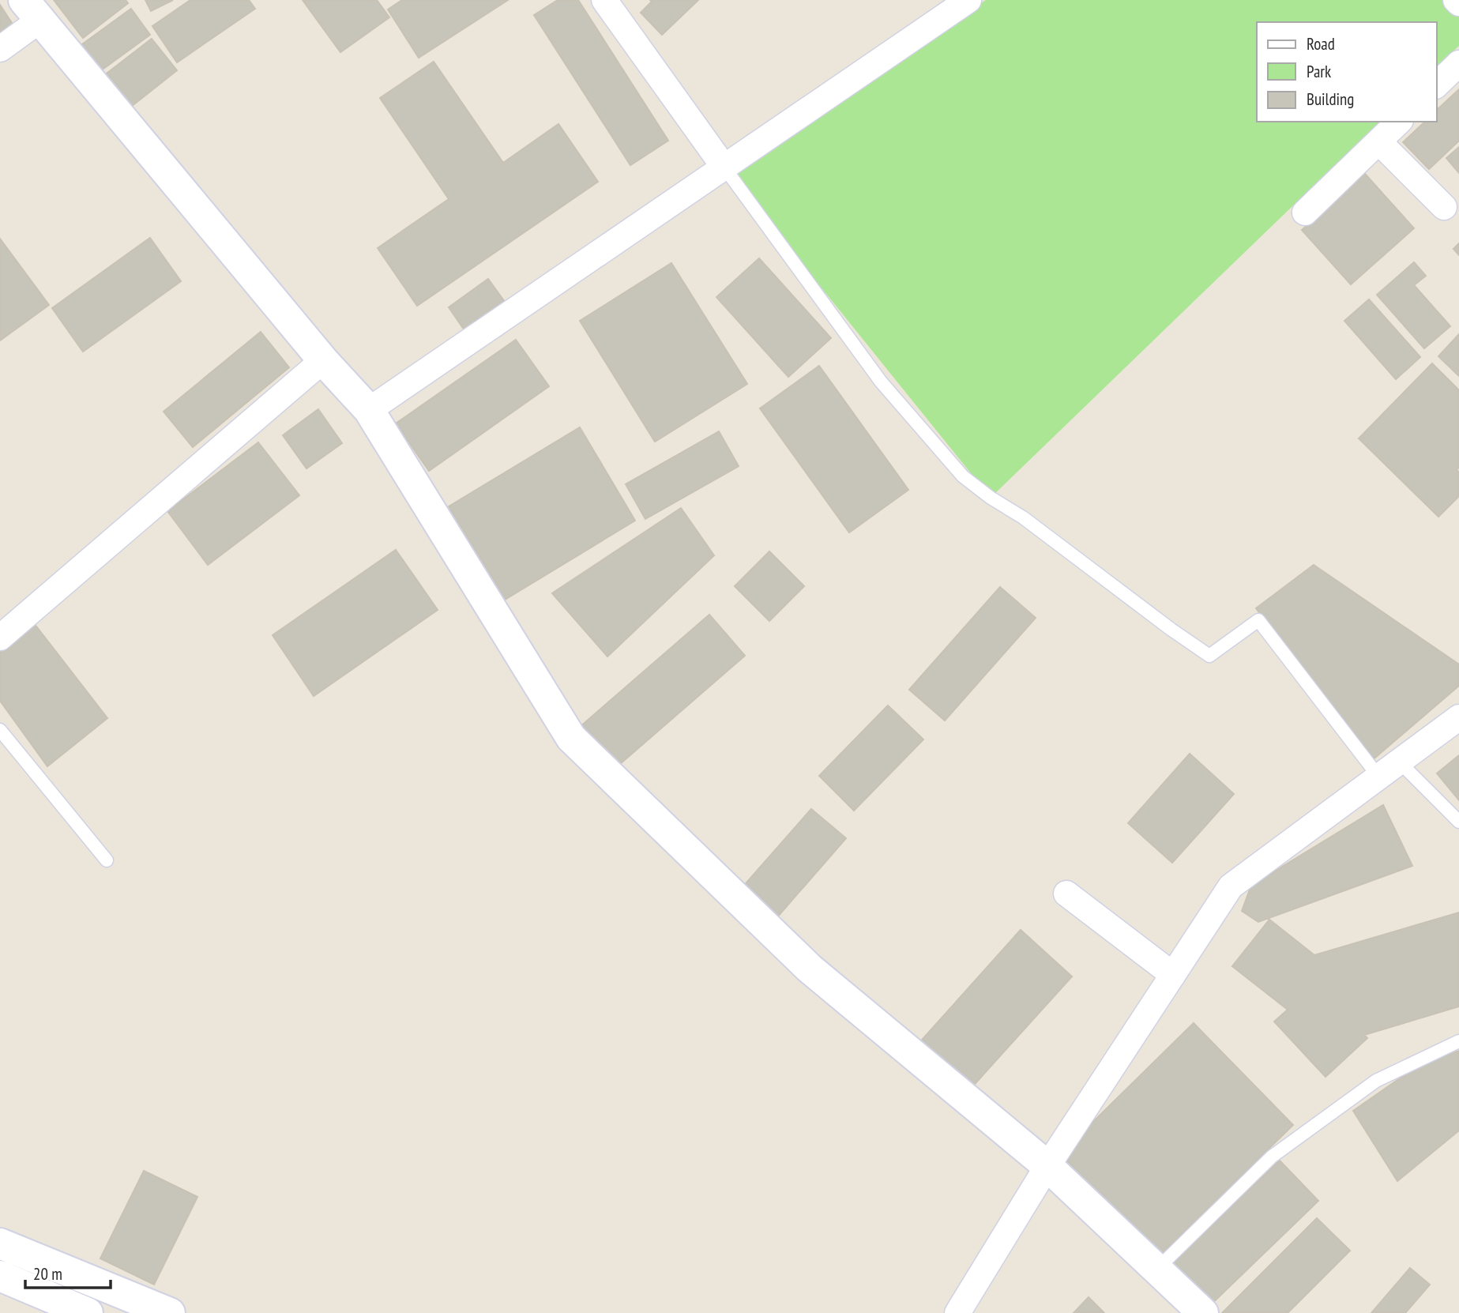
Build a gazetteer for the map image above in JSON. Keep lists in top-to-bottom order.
{
  "legend": ["Road", "Park", "Building"],
  "scale_bar": "20 m"
}
